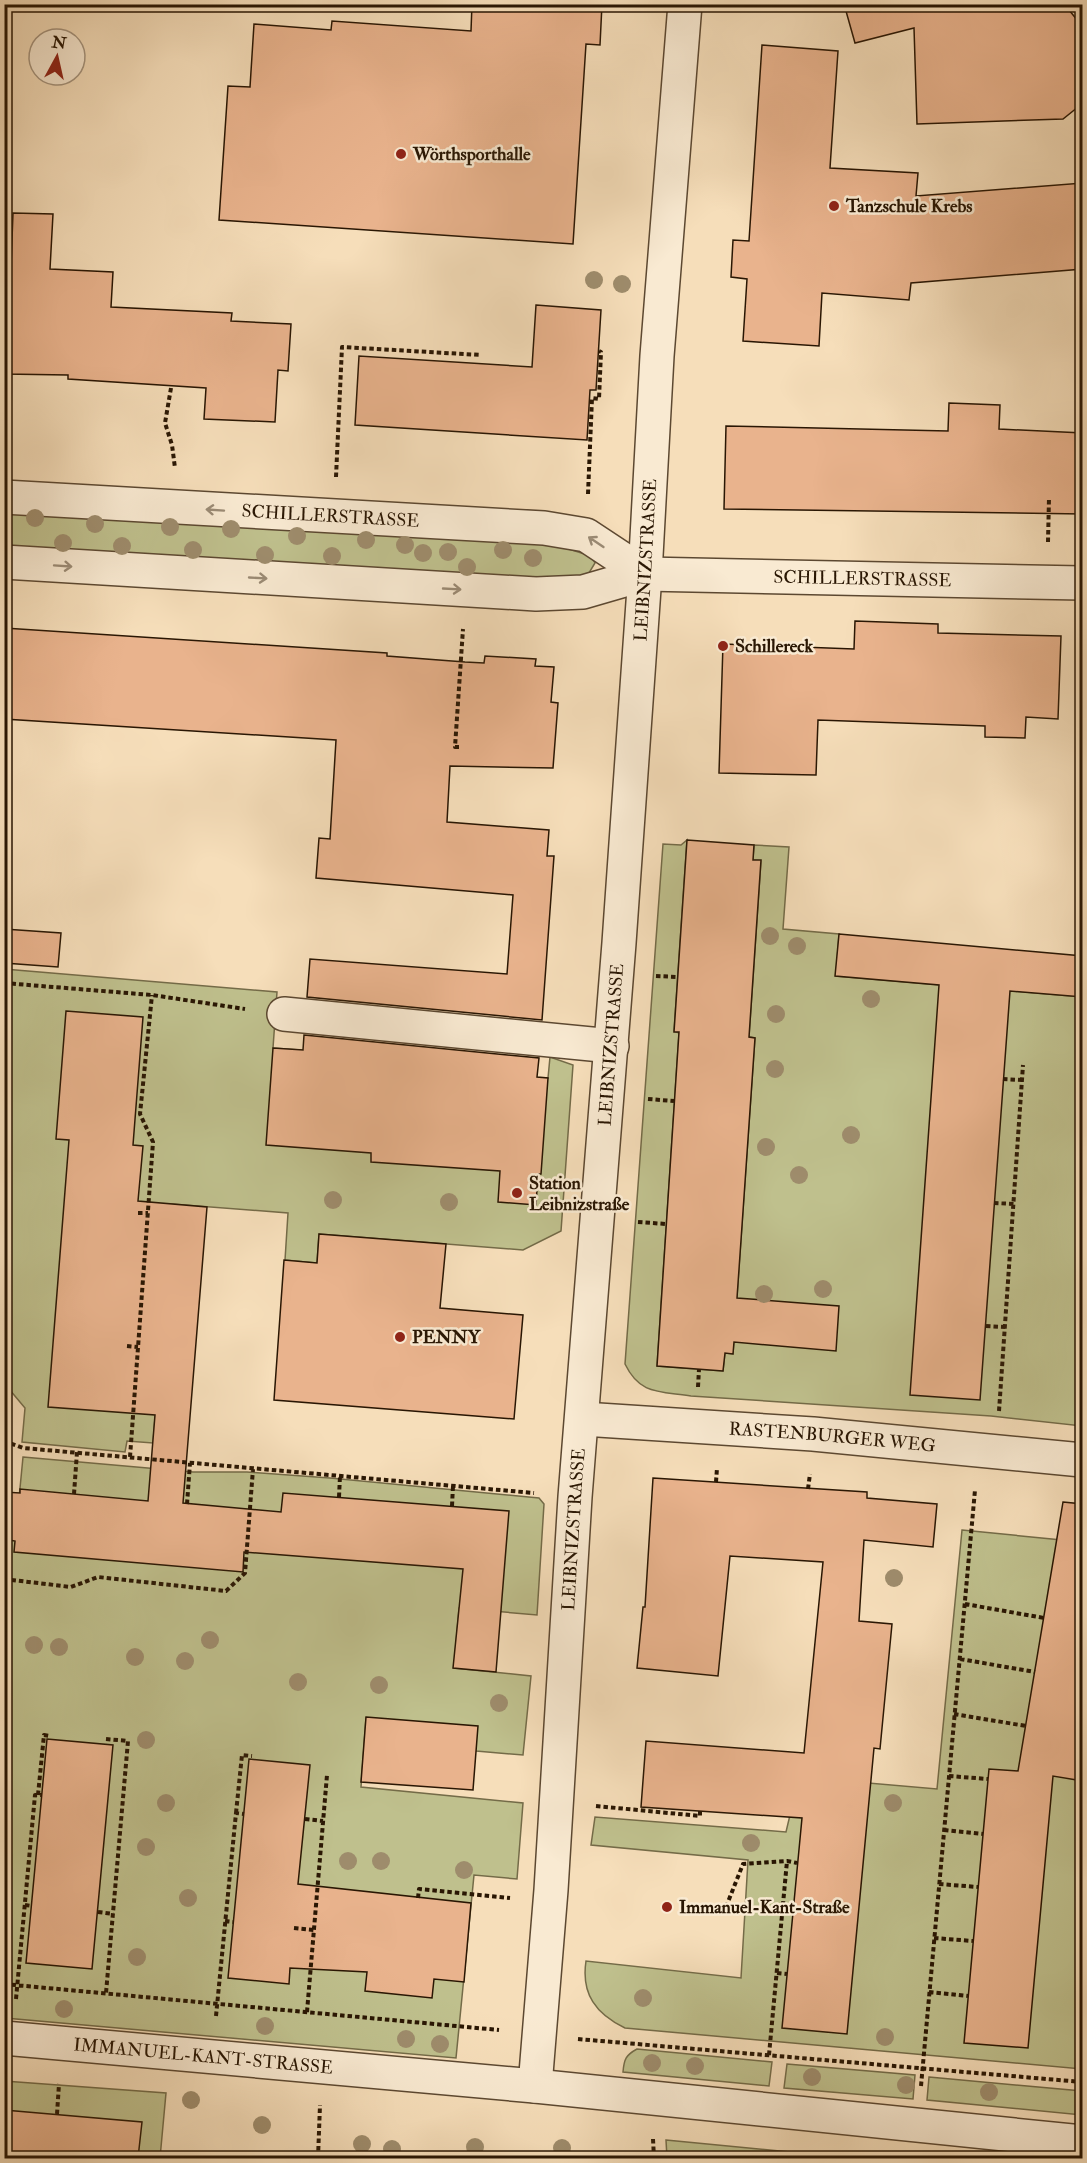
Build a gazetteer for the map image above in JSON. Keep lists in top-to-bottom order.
{
  "streets": {
    "street": [
      "SCHILLERSTRASSE",
      "LEIBNIZSTRASSE",
      "RASTENBURGER WEG",
      "IMMANUEL-KANT-STRASSE"
    ]
  },
  "crossings": [
    ["SCHILLERSTRASSE", "LEIBNIZSTRASSE"],
    ["LEIBNIZSTRASSE", "RASTENBURGER WEG"],
    ["LEIBNIZSTRASSE", "IMMANUEL-KANT-STRASSE"]
  ],
  "places": [
    "Wörthsporthalle",
    "Tanzschule Krebs",
    "Schillereck",
    "Station Leibnizstraße",
    "PENNY",
    "Immanuel-Kant-Straße"
  ],
  "north": "top"
}
